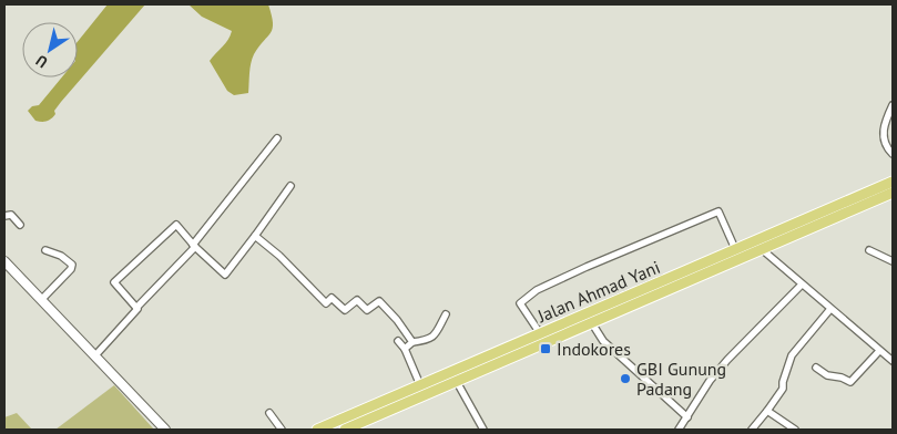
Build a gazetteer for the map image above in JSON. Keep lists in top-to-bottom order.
{
  "streets": {
    "main road": ["Jalan Ahmad Yani"]
  },
  "places": {
    "transit": ["Indokores"],
    "other": ["GBI Gunung Padang"]
  },
  "north": "bottom left"
}
